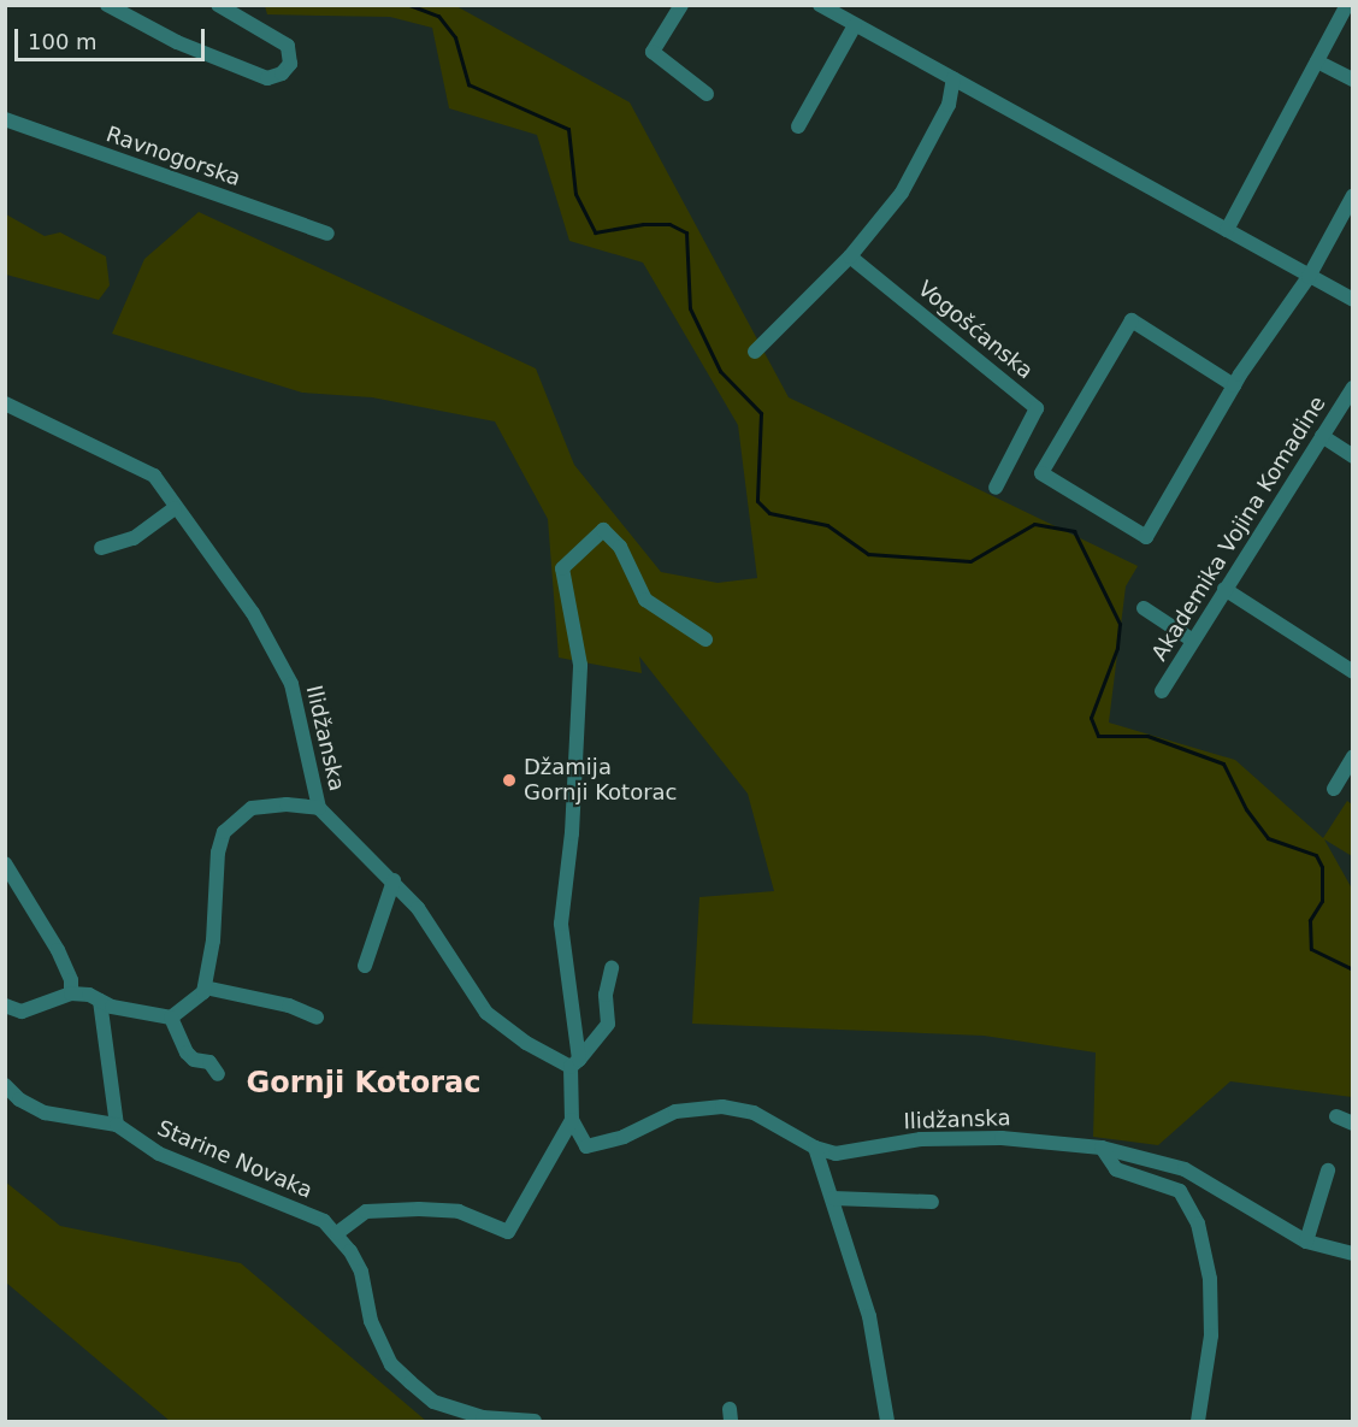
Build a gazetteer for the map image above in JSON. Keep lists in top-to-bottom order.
{
  "streets": {
    "street": [
      "Ravnogorska",
      "Vogošćanska",
      "Akademika Vojina Komadine",
      "Ilidžanska",
      "Starine Novaka"
    ]
  },
  "districts": ["Gornji Kotorac"],
  "places": ["Džamija Gornji Kotorac"],
  "scale_bar": "100 m"
}
